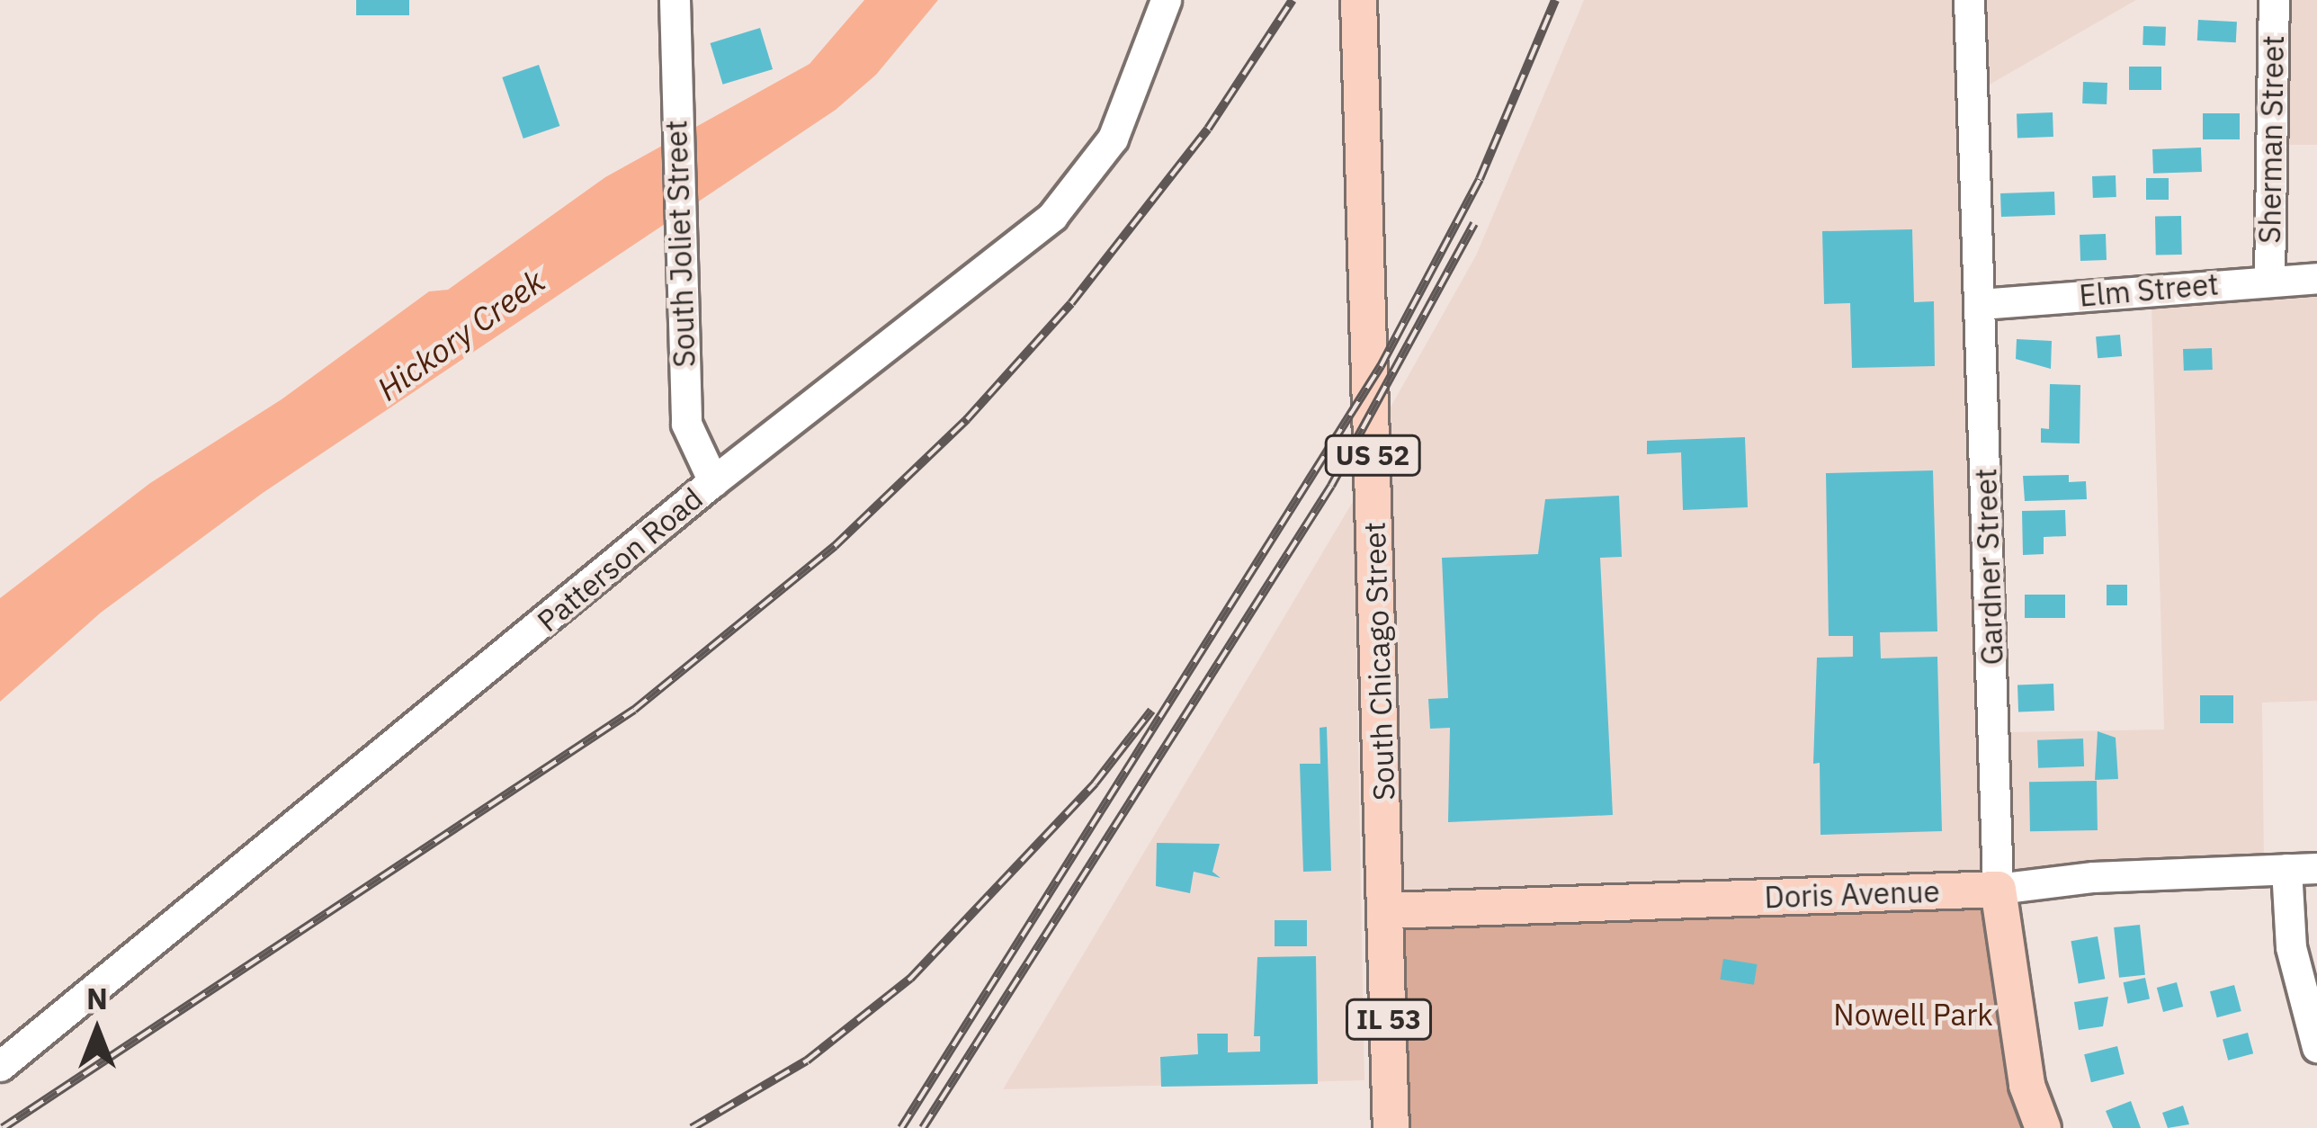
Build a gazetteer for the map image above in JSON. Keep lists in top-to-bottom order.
{
  "streets": {
    "main road": [
      "US 52",
      "Gardner Street",
      "South Chicago Street",
      "Doris Avenue",
      "IL 53"
    ],
    "street": [
      "Sherman Street",
      "South Joliet Street",
      "Elm Street",
      "Patterson Road"
    ]
  },
  "crossings": [
    ["Sherman Street", "Elm Street"],
    ["South Joliet Street", "Patterson Road"],
    ["Elm Street", "Gardner Street"],
    ["Gardner Street", "Doris Avenue"],
    ["South Chicago Street", "Doris Avenue"]
  ],
  "water": ["Hickory Creek"],
  "parks": ["Nowell Park"],
  "north": "top"
}
